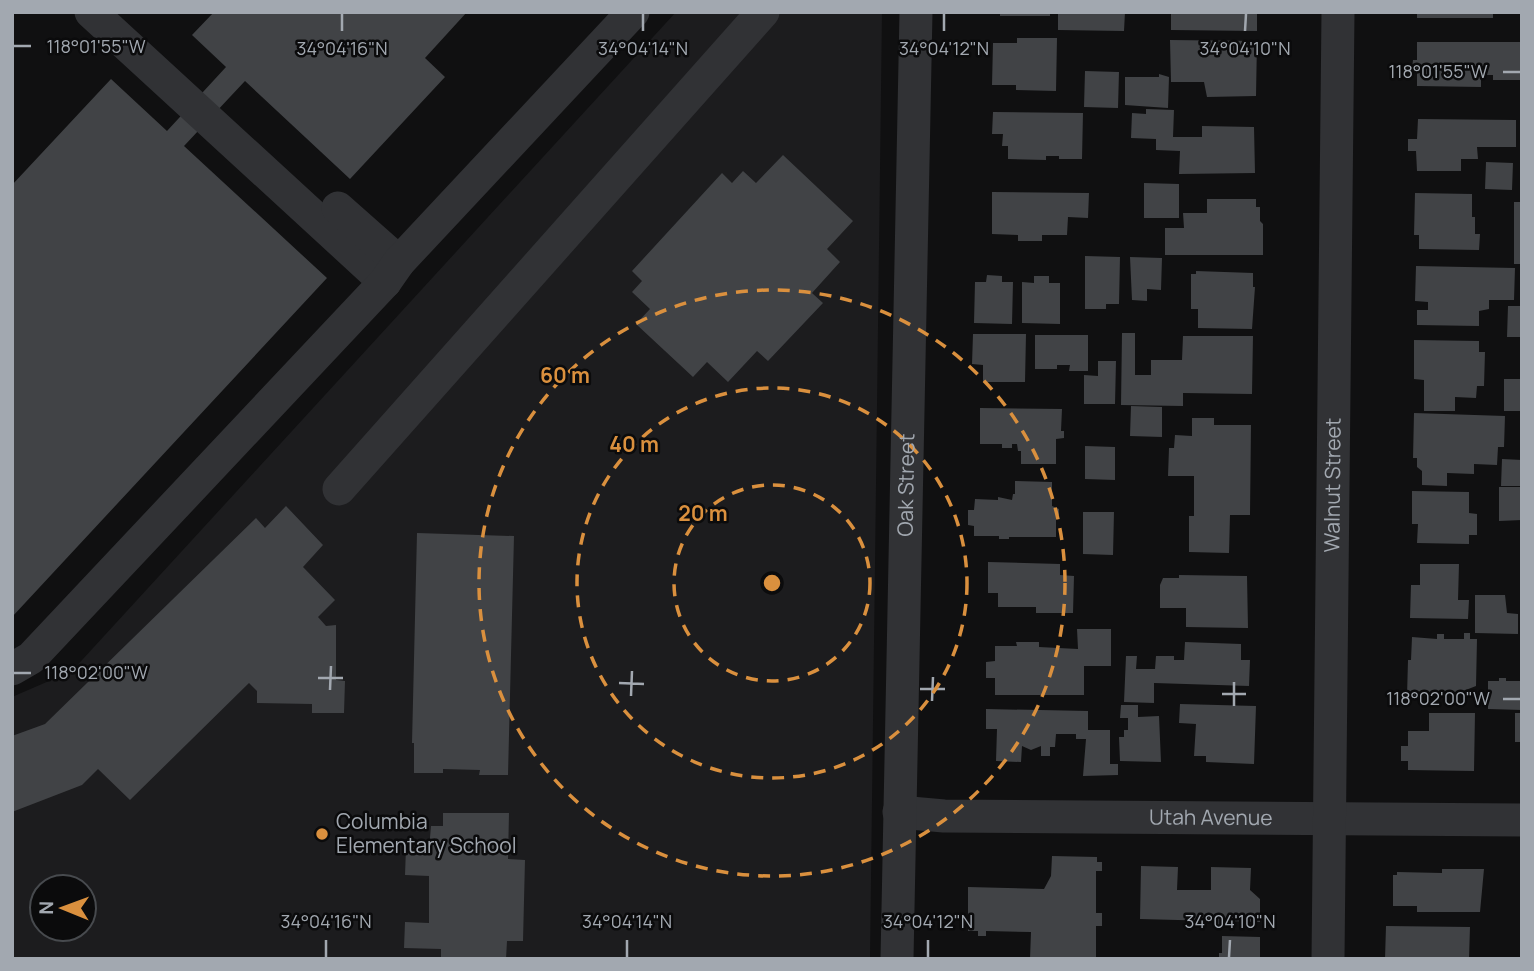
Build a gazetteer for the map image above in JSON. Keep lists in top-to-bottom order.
{
  "streets": {
    "street": ["Oak Street", "Walnut Street", "Utah Avenue"]
  },
  "crossings": [
    ["Oak Street", "Utah Avenue"],
    ["Walnut Street", "Utah Avenue"]
  ],
  "places": ["Columbia Elementary School"],
  "north": "left",
  "coordinates": [
    "118°01'55\"W",
    "34°04'16\"N",
    "34°04'14\"N",
    "34°04'12\"N",
    "34°04'10\"N",
    "118°02'00\"W"
  ],
  "rings": ["60 m", "40 m", "20 m"]
}
